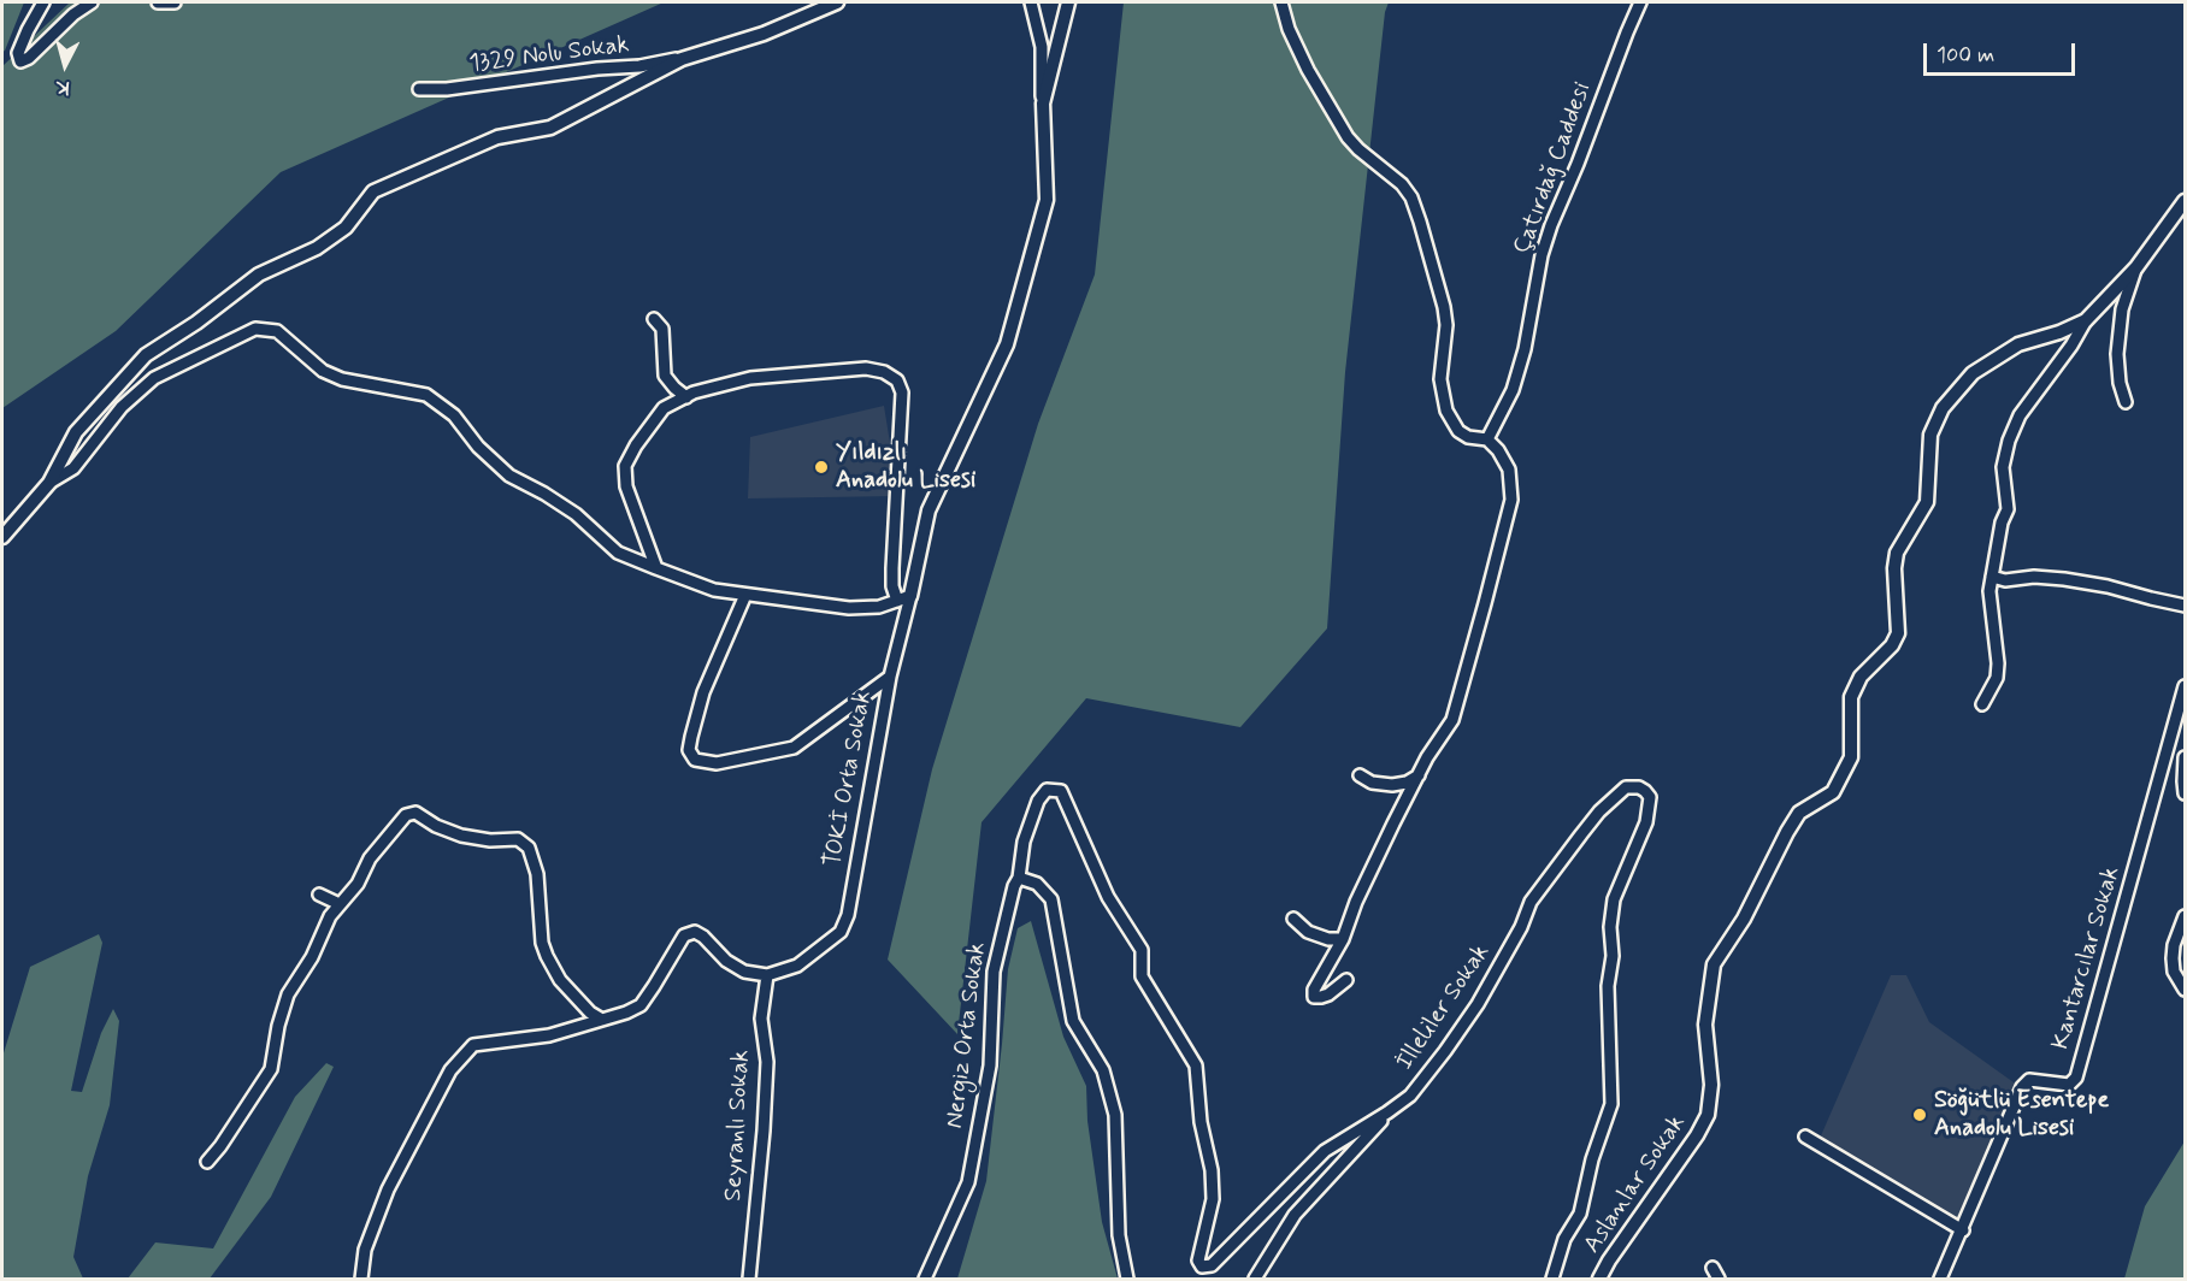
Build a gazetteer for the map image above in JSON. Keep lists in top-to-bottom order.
{
  "streets": {
    "street": [
      "1329 Nolu Sokak",
      "Çatırdağ Caddesi",
      "TOKİ Orta Sokak",
      "Kantarcılar Sokak",
      "İlleliler Sokak",
      "Nergiz Orta Sokak",
      "Seyranlı Sokak",
      "Aslanlar Sokak"
    ]
  },
  "crossings": [
    ["TOKİ Orta Sokak", "Seyranlı Sokak"],
    ["İlleliler Sokak", "Nergiz Orta Sokak"]
  ],
  "places": ["Yıldızlı Anadolu Lisesi", "Söğütlü Esentepe Anadolu Lisesi"],
  "scale_bar": "100 m",
  "north": "bottom"
}
